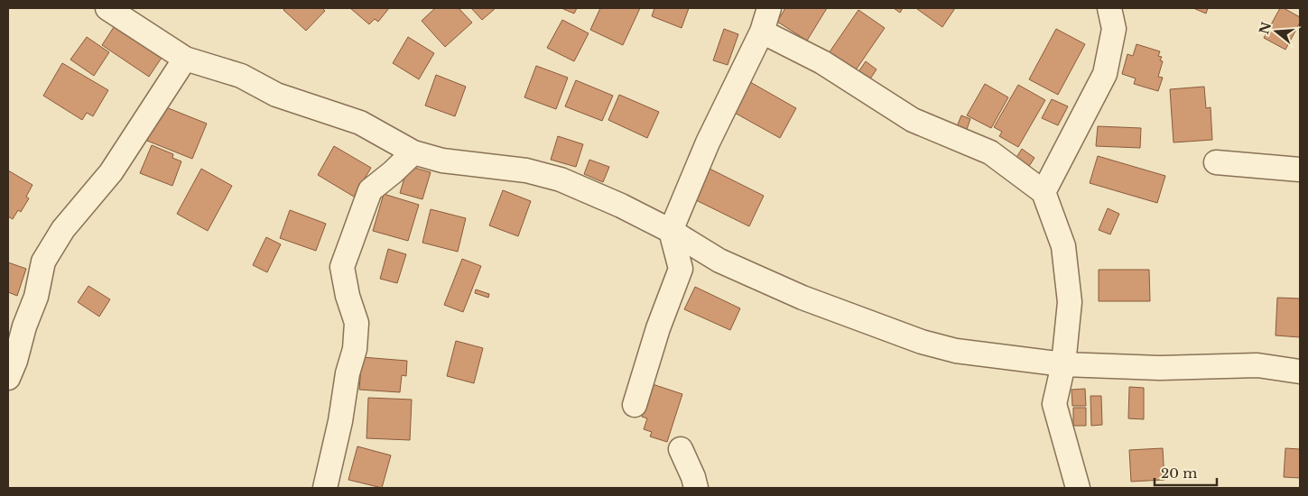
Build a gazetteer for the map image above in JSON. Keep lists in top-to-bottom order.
{
  "scale_bar": "20 m",
  "north": "left"
}
